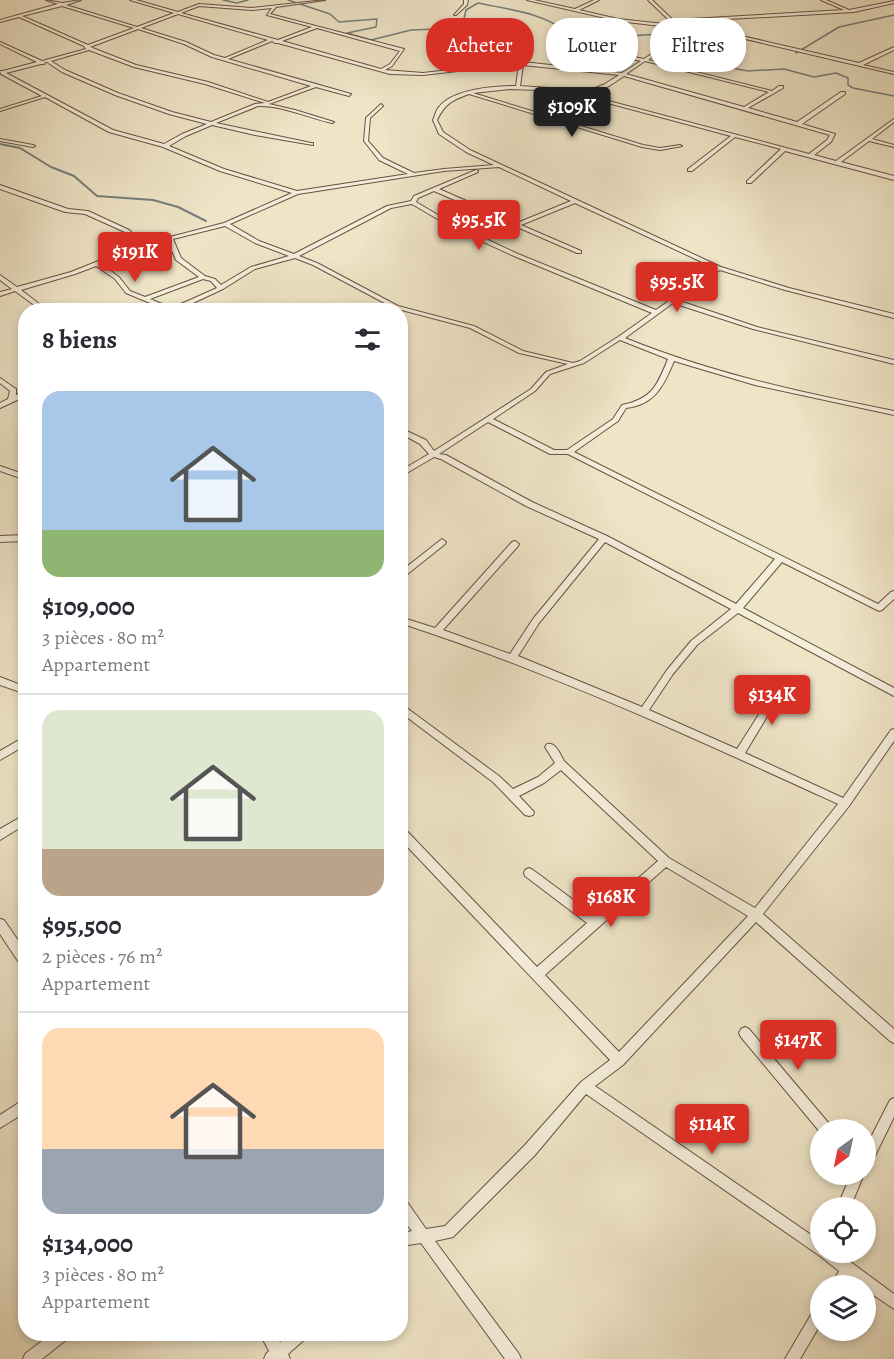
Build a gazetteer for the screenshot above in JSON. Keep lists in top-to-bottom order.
{
  "north": "bottom left",
  "page": {
    "chip": ["Acheter", "Louer", "Filtres"],
    "price": [
      "$109K",
      "$95.5K",
      "$191K",
      "$95.5K",
      "$134K",
      "$168K",
      "$147K",
      "$114K"
    ],
    "heading": "8 biens",
    "list": [
      {
        "name": "$109,000",
        "note": "3 pièces · 80 m² · Appartement"
      },
      {
        "name": "$95,500",
        "note": "2 pièces · 76 m² · Appartement"
      },
      {
        "name": "$134,000",
        "note": "3 pièces · 80 m² · Appartement"
      }
    ]
  }
}
